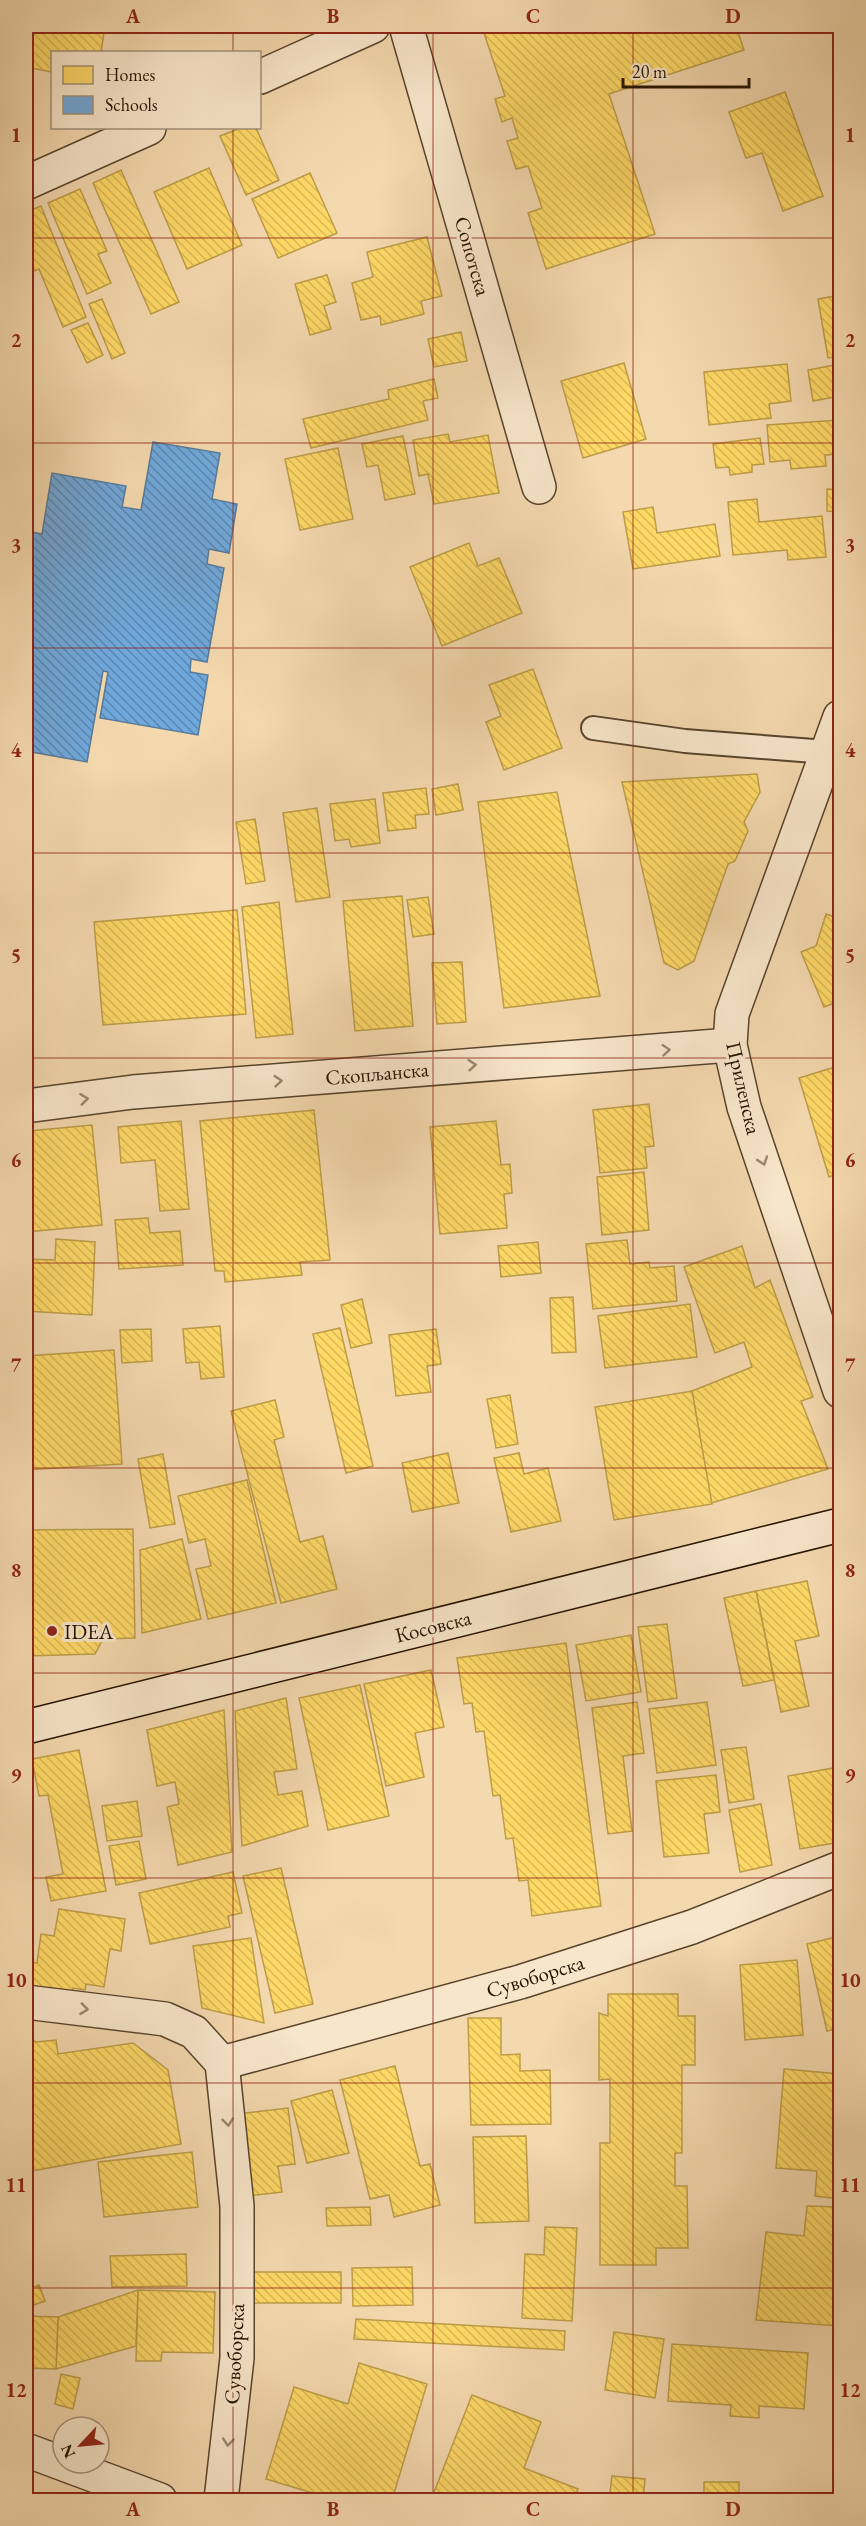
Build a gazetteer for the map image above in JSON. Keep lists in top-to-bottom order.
{
  "streets": {
    "street": [
      "Сопотска",
      "Скопљанска",
      "Прилепска",
      "Косовска",
      "Сувоборска"
    ]
  },
  "crossings": [
    ["Скопљанска", "Прилепска"]
  ],
  "one_way": ["Скопљанска", "Прилепска", "Сувоборска"],
  "places": ["IDEA"],
  "legend": ["Homes", "Schools"],
  "scale_bar": "20 m",
  "north": "bottom left",
  "grid": {
    "columns": [
      "A",
      "B",
      "C",
      "D"
    ],
    "rows": [
      "1",
      "2",
      "3",
      "4",
      "5",
      "6",
      "7",
      "8",
      "9",
      "10",
      "11",
      "12"
    ]
  }
}
